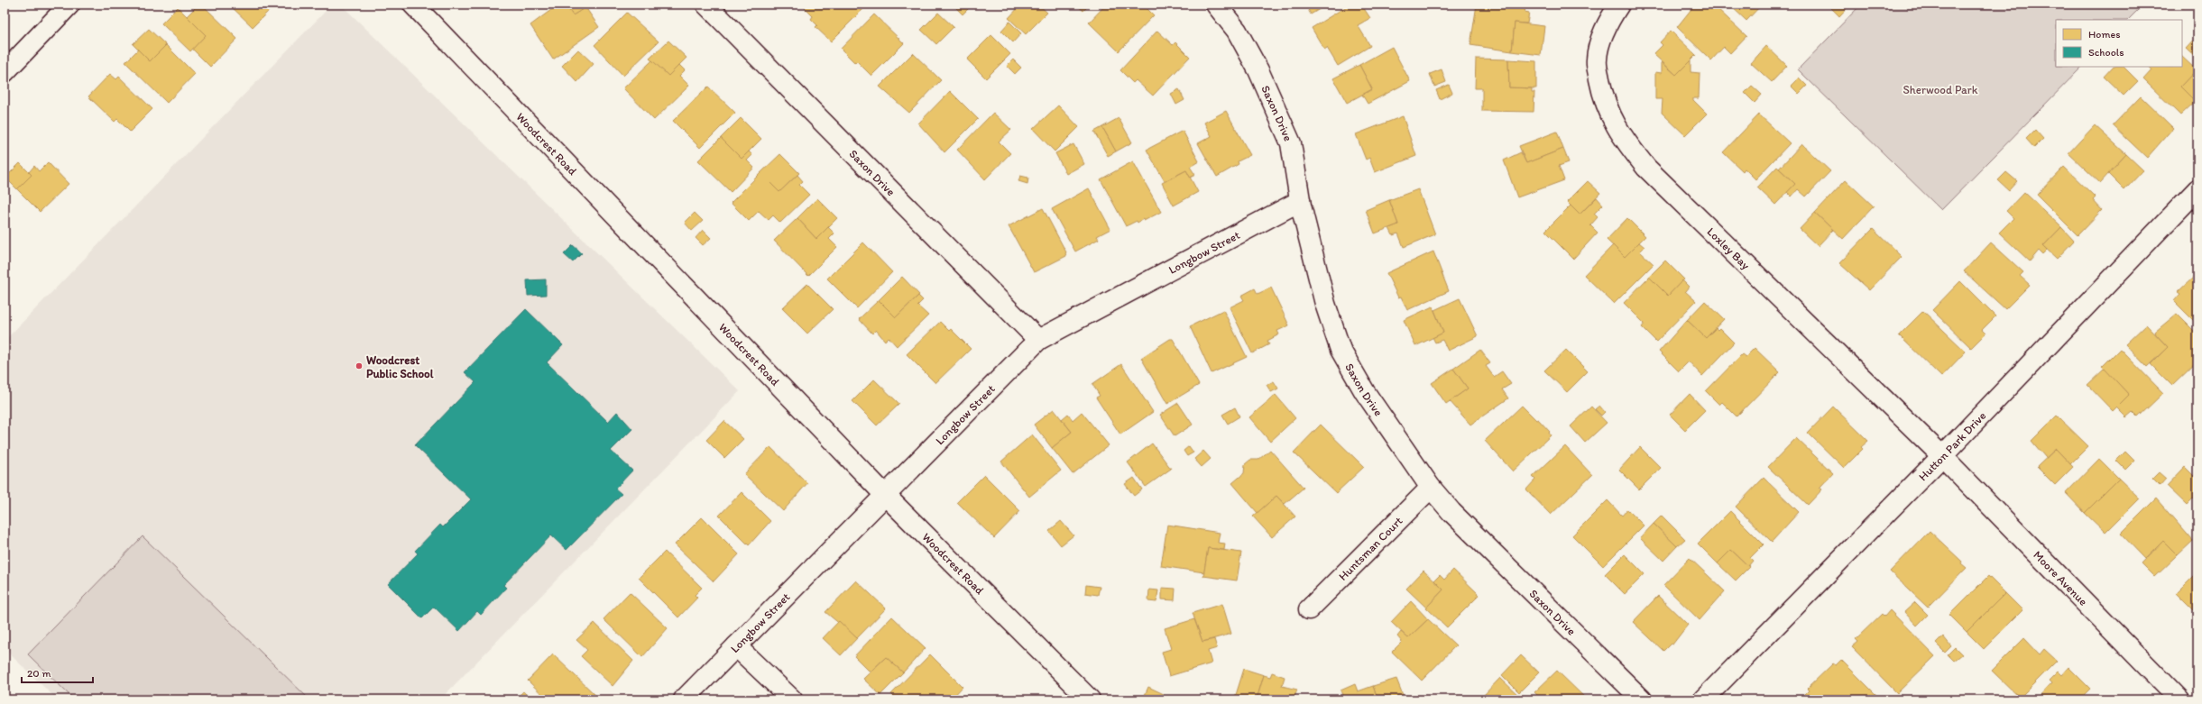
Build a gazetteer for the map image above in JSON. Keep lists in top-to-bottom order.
{
  "streets": {
    "street": [
      "Saxon Drive",
      "Woodcrest Road",
      "Loxley Bay",
      "Longbow Street",
      "Hutton Park Drive",
      "Huntsman Court",
      "Moore Avenue"
    ]
  },
  "crossings": [
    ["Saxon Drive", "Longbow Street"],
    ["Saxon Drive", "Huntsman Court"],
    ["Woodcrest Road", "Longbow Street"],
    ["Loxley Bay", "Hutton Park Drive"],
    ["Loxley Bay", "Moore Avenue"],
    ["Hutton Park Drive", "Moore Avenue"]
  ],
  "parks": ["Sherwood Park"],
  "places": ["Woodcrest Public School"],
  "legend": ["Homes", "Schools"],
  "scale_bar": "20 m"
}
